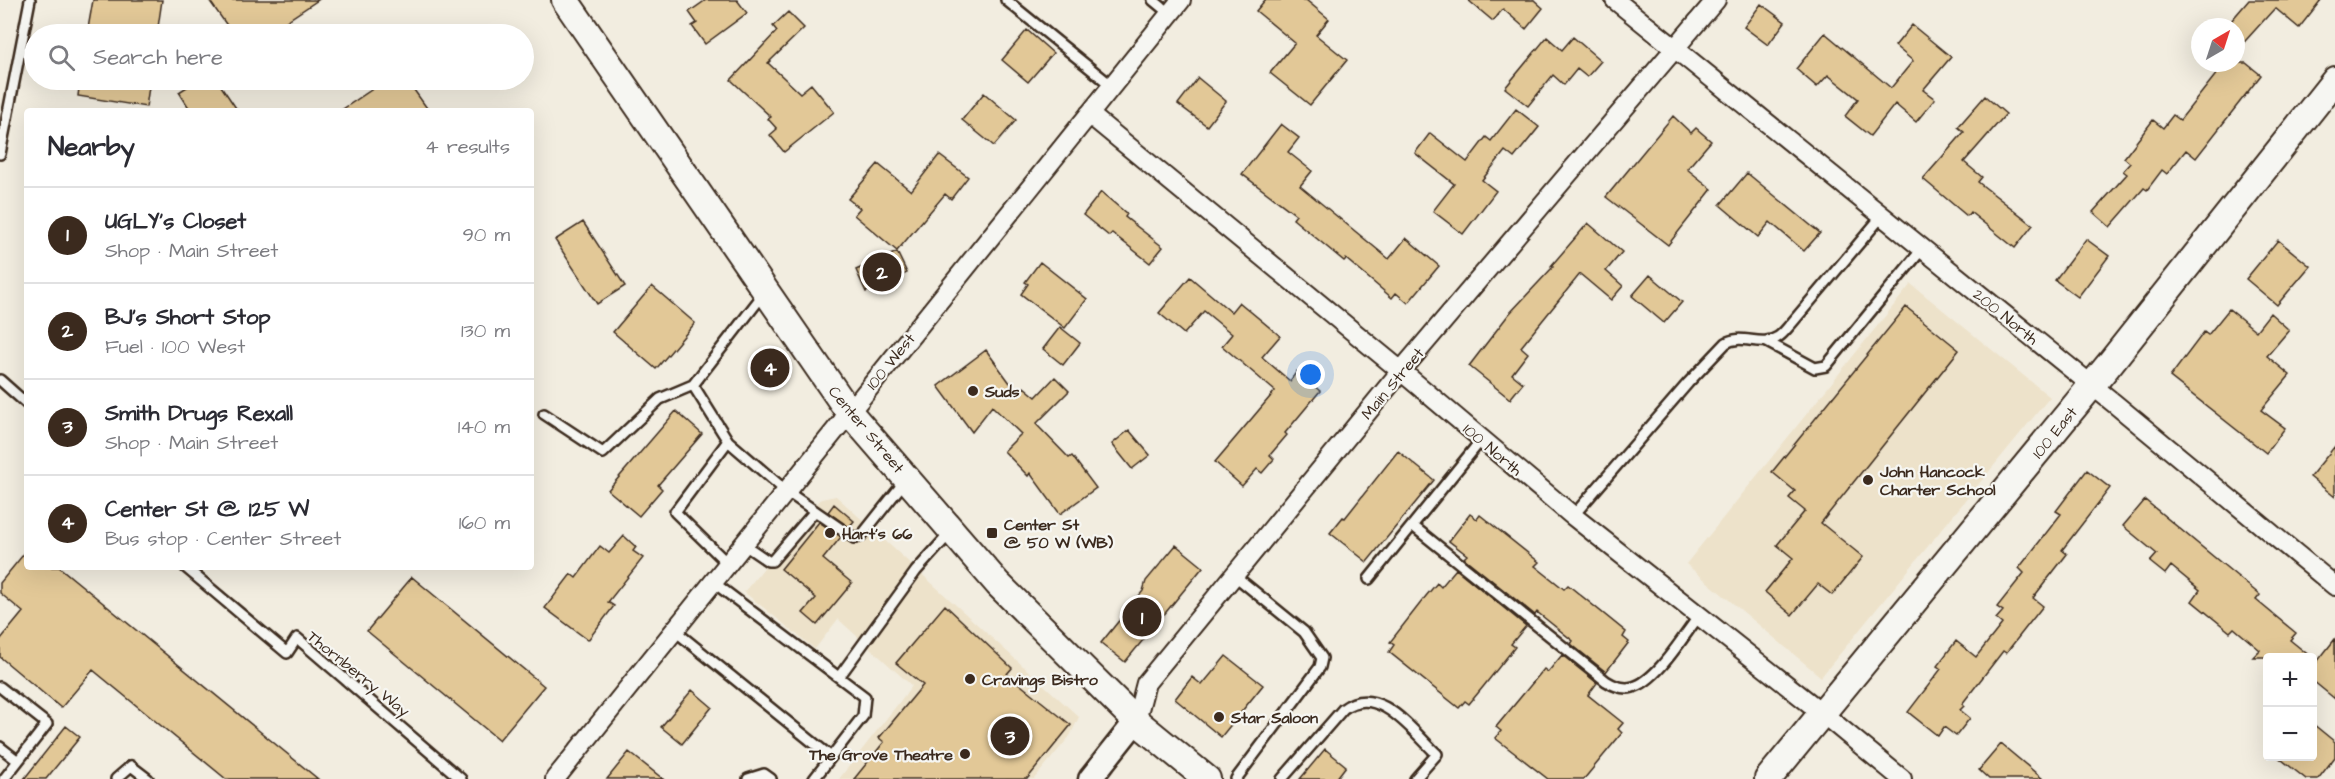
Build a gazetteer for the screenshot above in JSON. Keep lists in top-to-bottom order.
{
  "streets": {
    "main road": ["Center Street", "100 East"],
    "street": [
      "200 North",
      "100 West",
      "Main Street",
      "100 North"
    ],
    "lane": ["Thornberry Way"]
  },
  "crossings": [
    ["200 North", "Main Street"],
    ["200 North", "100 East"],
    ["100 West", "Center Street"],
    ["100 West", "100 North"],
    ["Main Street", "Center Street"],
    ["Main Street", "100 North"],
    ["100 East", "100 North"]
  ],
  "places": {
    "other": [
      "Suds",
      "John Hancock Charter School",
      "Hart's 66",
      "Cravings Bistro",
      "Star Saloon",
      "The Grove Theatre"
    ],
    "transit": ["Center St @ 50 W (WB)"]
  },
  "north": "top right",
  "page": {
    "search": "Search here",
    "heading": ["Nearby", "4 results"],
    "list": [
      {
        "mark": "1",
        "name": "UGLY's Closet",
        "note": "Shop · Main Street",
        "value": "90 m"
      },
      {
        "mark": "2",
        "name": "BJ's Short Stop",
        "note": "Fuel · 100 West",
        "value": "130 m"
      },
      {
        "mark": "3",
        "name": "Smith Drugs Rexall",
        "note": "Shop · Main Street",
        "value": "140 m"
      },
      {
        "mark": "4",
        "name": "Center St @ 125 W",
        "note": "Bus stop · Center Street",
        "value": "160 m"
      }
    ],
    "pins": [
      "2",
      "4",
      "1",
      "3"
    ],
    "map_buttons": ["+", "−"]
  }
}
